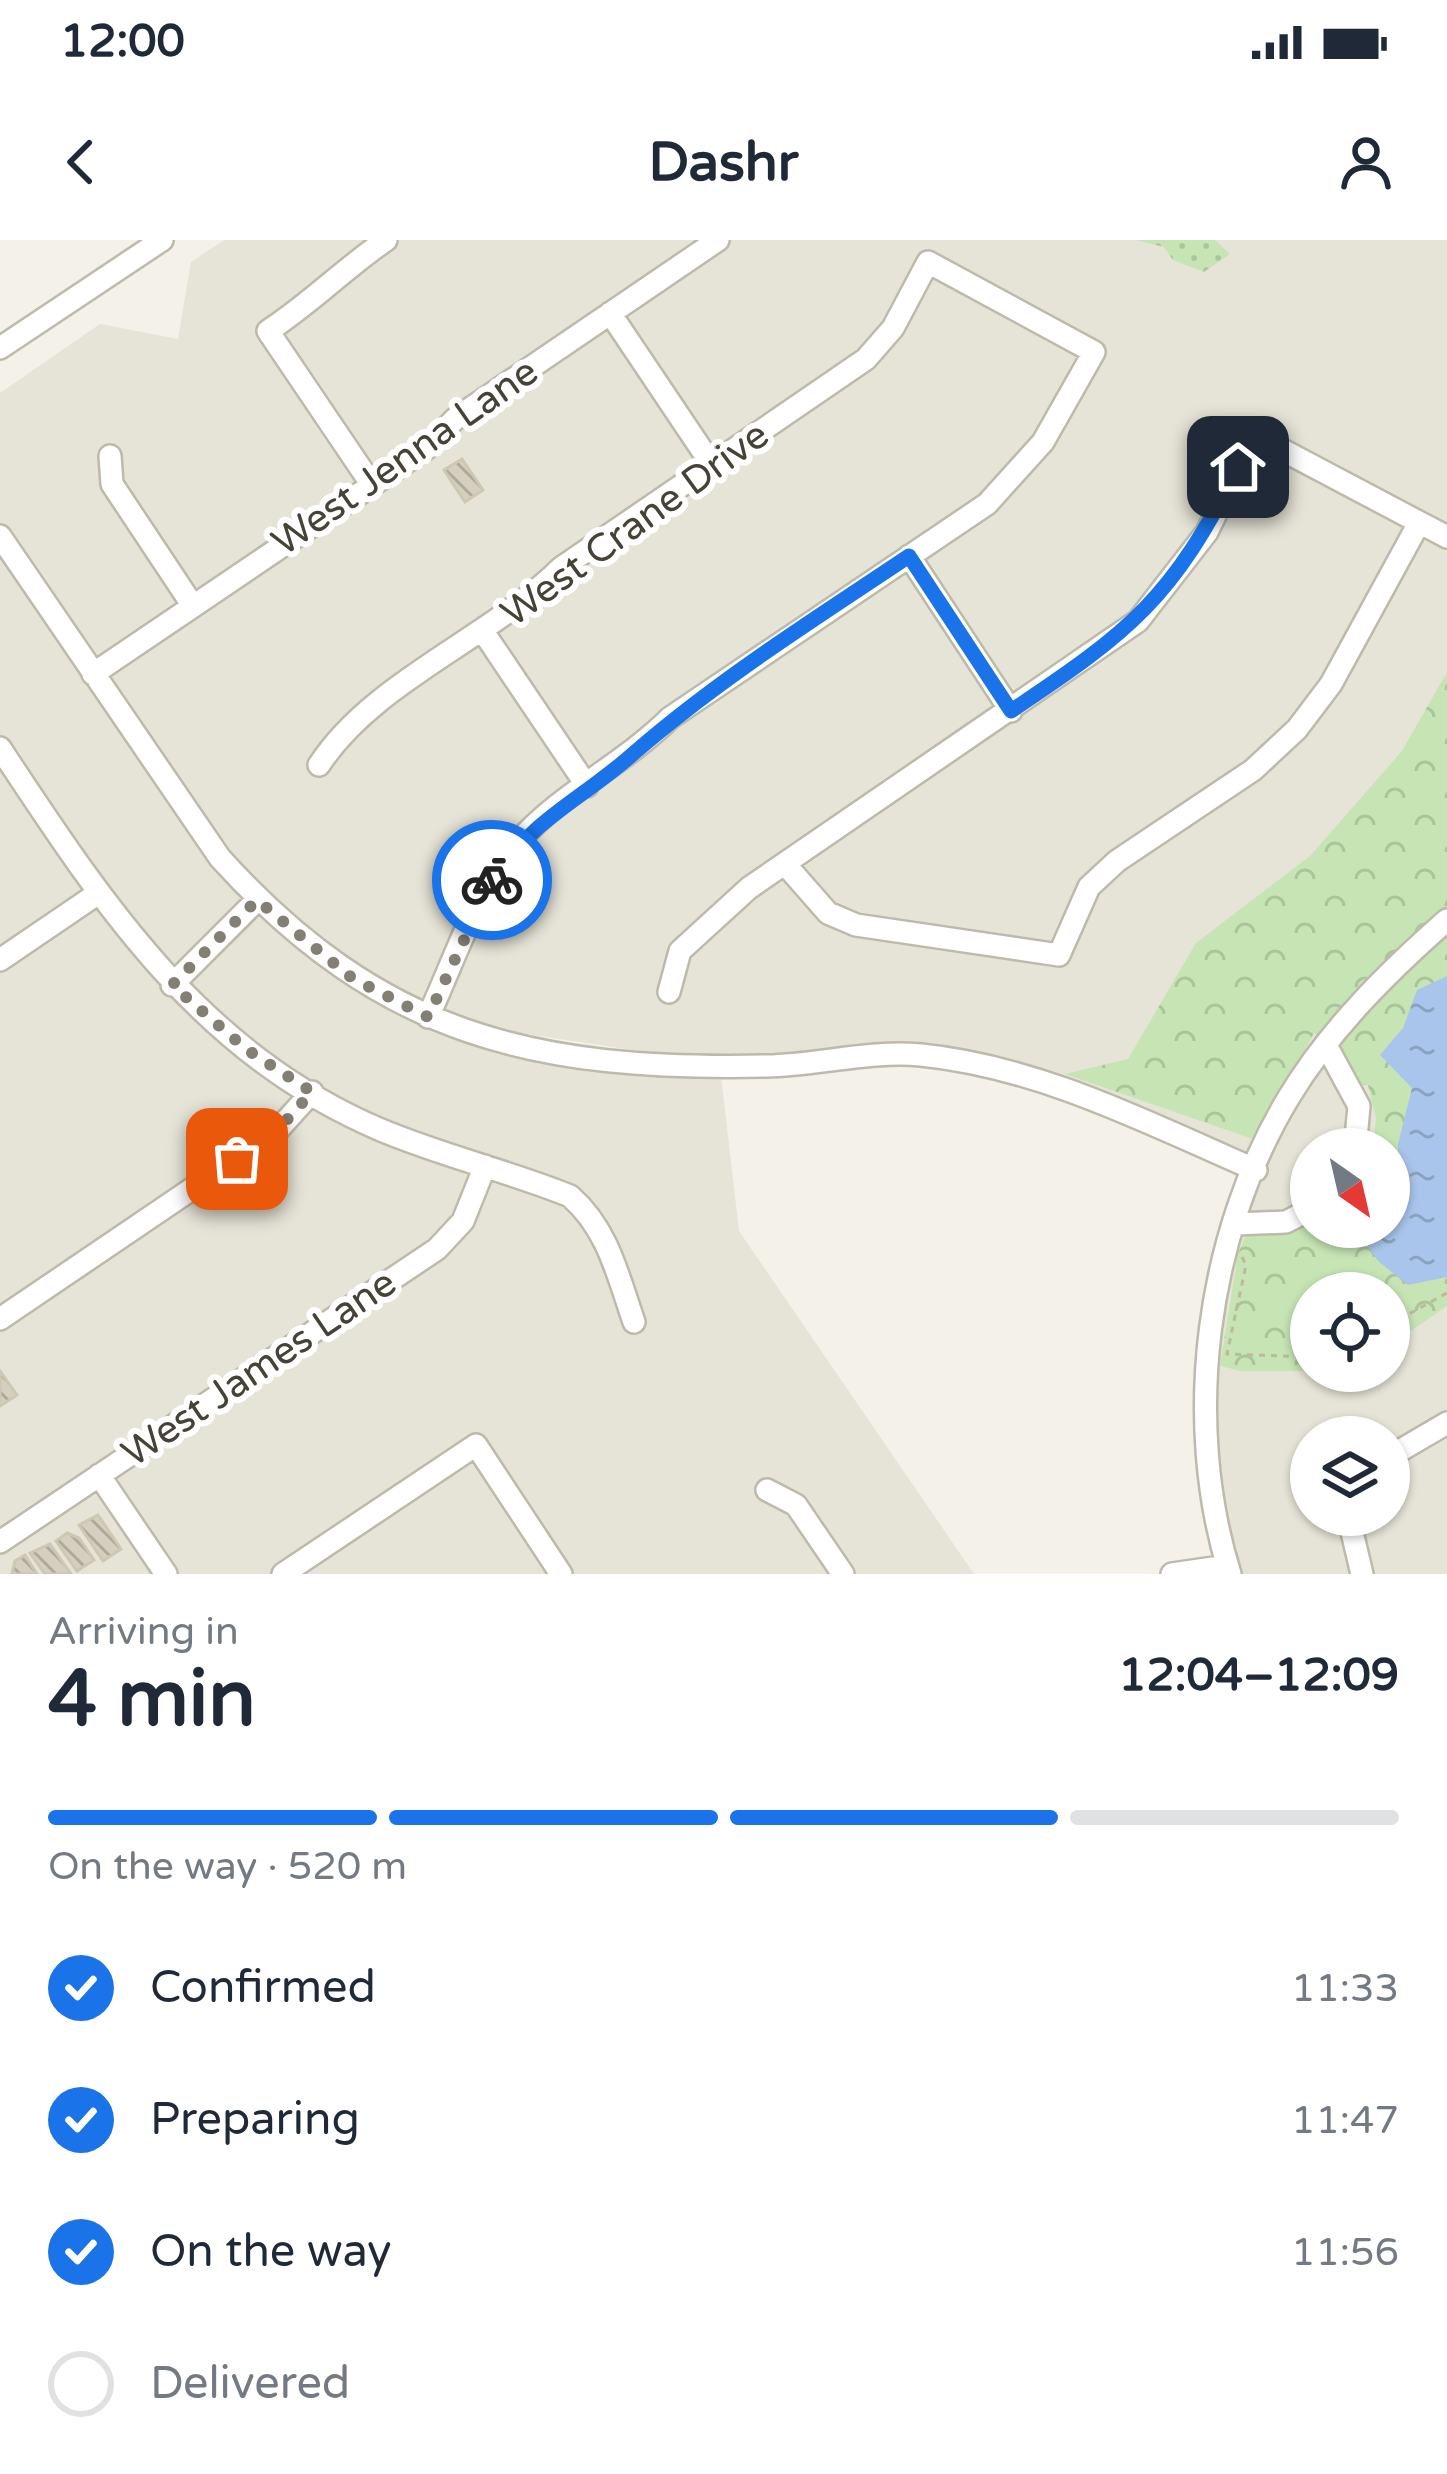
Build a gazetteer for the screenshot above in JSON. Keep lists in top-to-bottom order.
{
  "streets": {
    "street": ["West Jenna Lane", "West Crane Drive", "West James Lane"]
  },
  "north": "bottom right",
  "page": {
    "status": "12:00",
    "header": "Dashr",
    "heading": ["4 min", "Arriving in", "12:04–12:09"],
    "bar": "On the way · 520 m",
    "list": [
      ["Confirmed", "11:33"],
      ["Preparing", "11:47"],
      ["On the way", "11:56"],
      "Delivered"
    ]
  }
}
